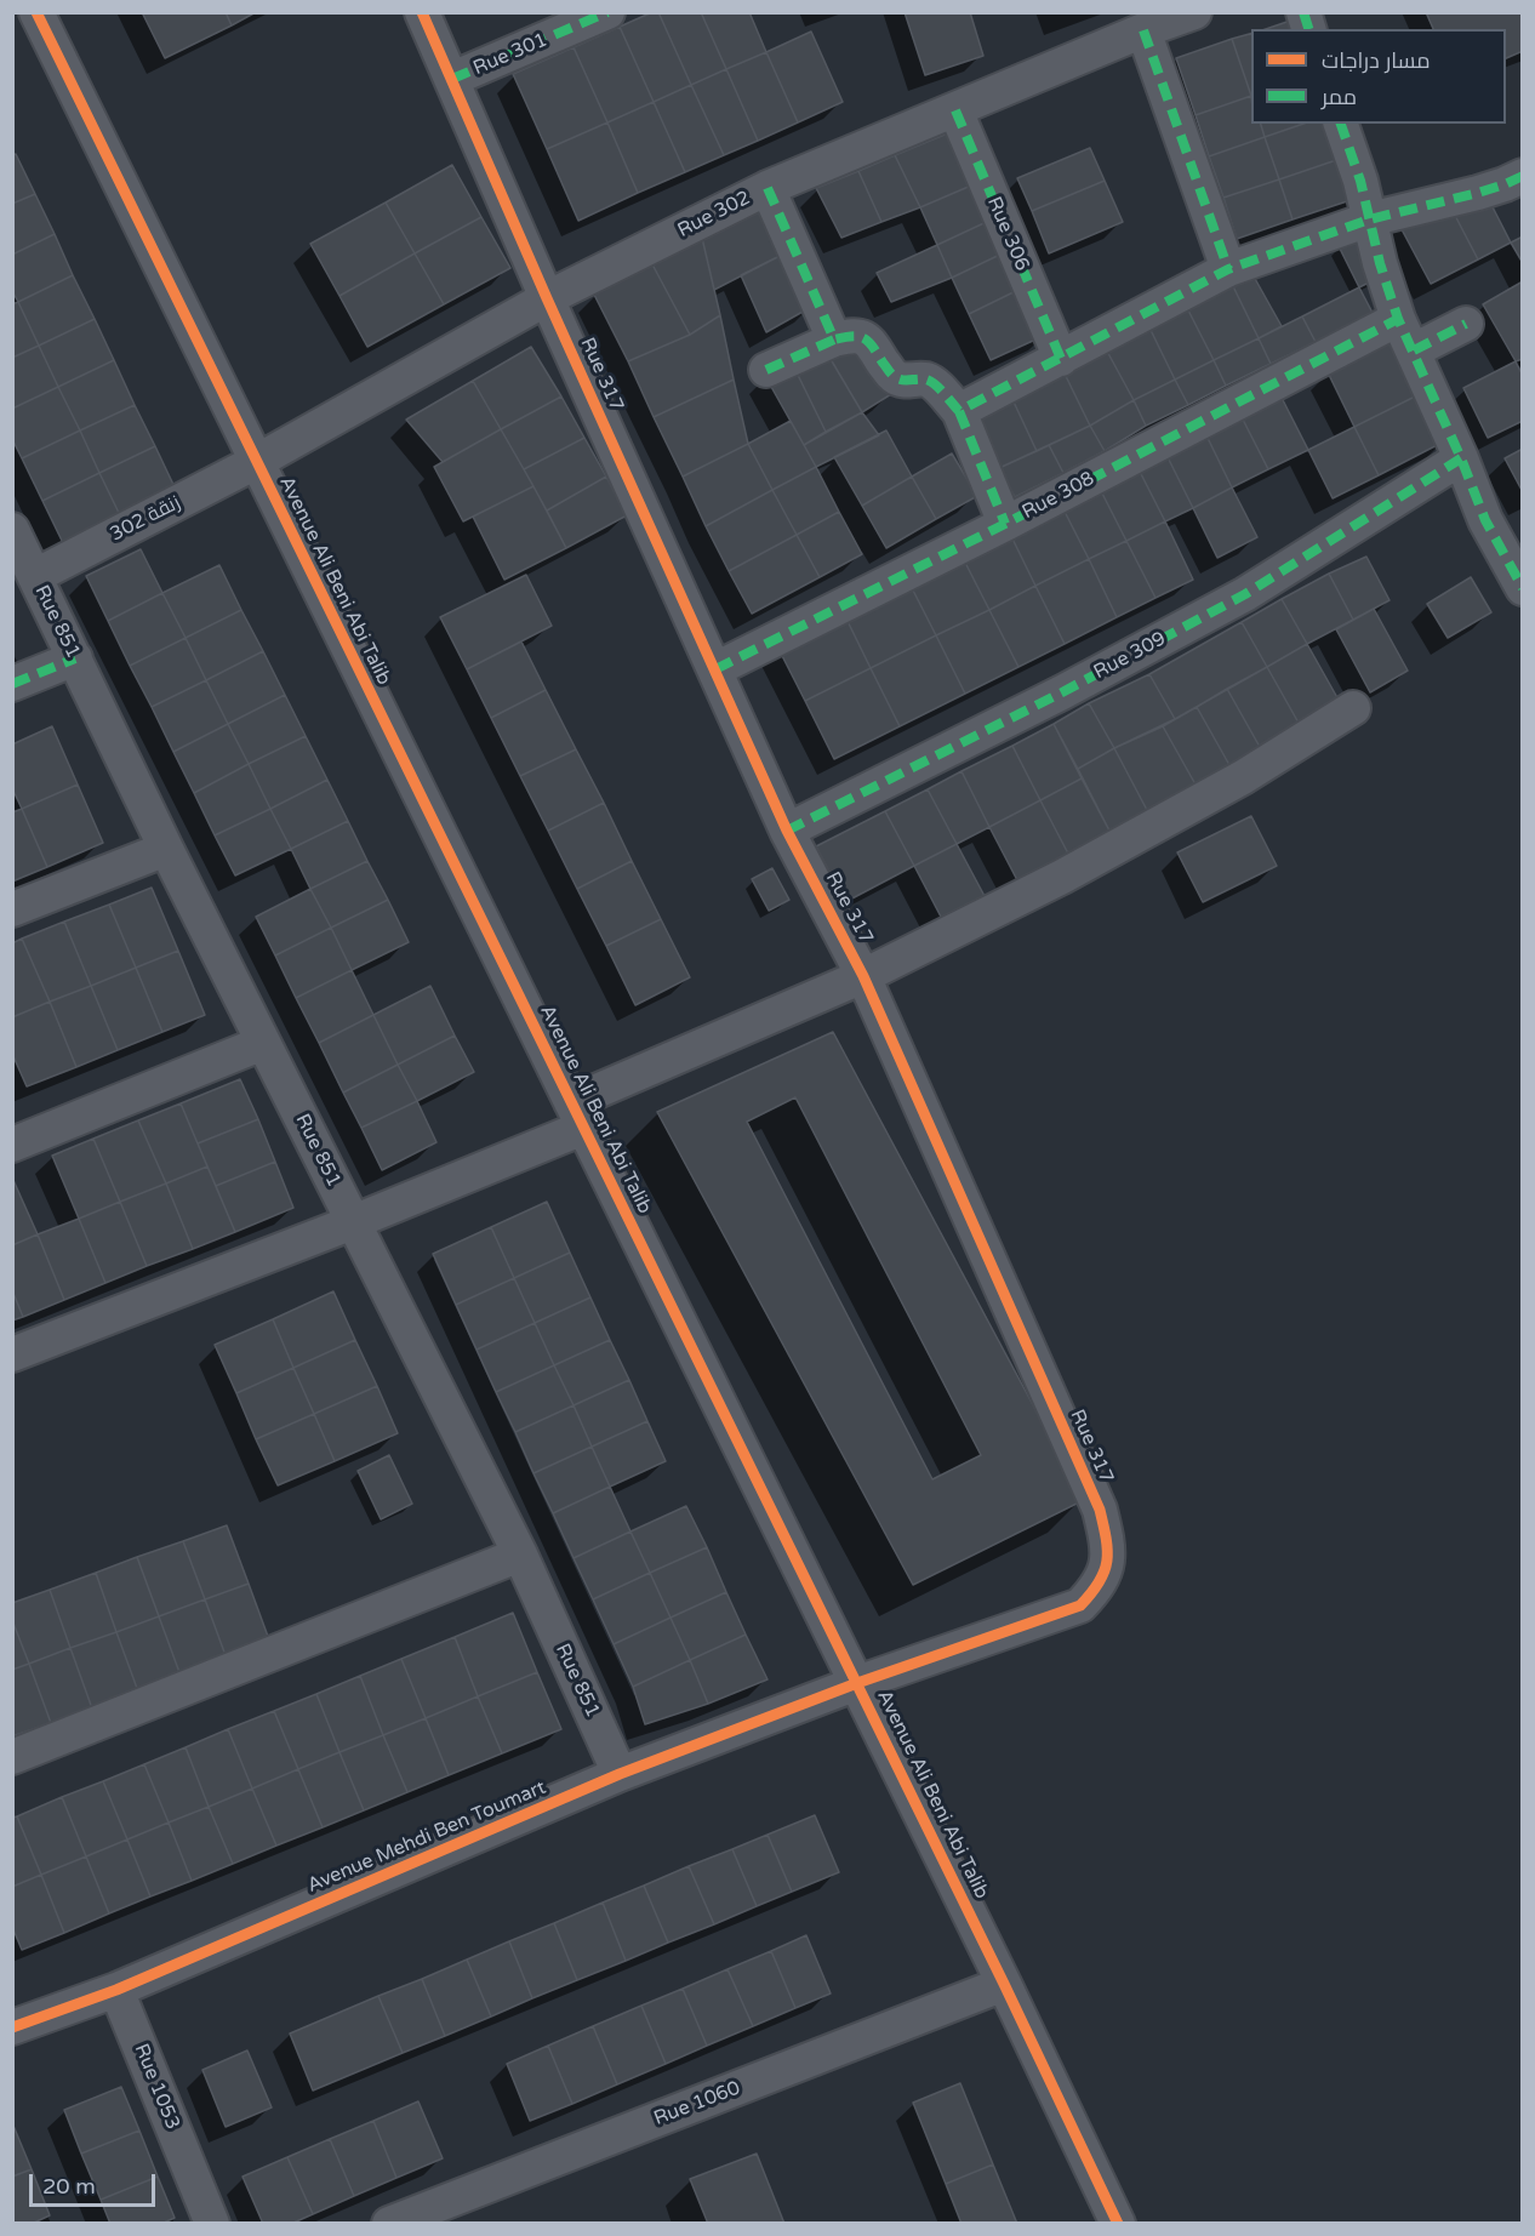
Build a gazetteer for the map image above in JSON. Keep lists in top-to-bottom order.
{
  "streets": {
    "street": [
      "Rue 301",
      "Rue 302",
      "Rue 306",
      "Rue 317",
      "Rue 308",
      "زنقة 302",
      "Avenue Ali Beni Abi Talib",
      "Rue 851",
      "Rue 309",
      "Avenue Mehdi Ben Toumart",
      "Rue 1053",
      "Rue 1060"
    ]
  },
  "crossings": [
    ["Rue 301", "Rue 317"],
    ["Rue 302", "Rue 306"],
    ["Rue 302", "Rue 317"],
    ["Rue 302", "زنقة 302"],
    ["Rue 302", "Avenue Ali Beni Abi Talib"],
    ["Rue 317", "Rue 308"],
    ["Rue 317", "Avenue Ali Beni Abi Talib"],
    ["Rue 317", "Rue 309"],
    ["Rue 317", "Avenue Mehdi Ben Toumart"],
    ["زنقة 302", "Avenue Ali Beni Abi Talib"],
    ["زنقة 302", "Rue 851"],
    ["Avenue Ali Beni Abi Talib", "Avenue Mehdi Ben Toumart"],
    ["Avenue Ali Beni Abi Talib", "Rue 1060"],
    ["Rue 851", "Avenue Mehdi Ben Toumart"],
    ["Avenue Mehdi Ben Toumart", "Rue 1053"]
  ],
  "legend": ["مسار دراجات", "ممر"],
  "scale_bar": "20 m"
}
